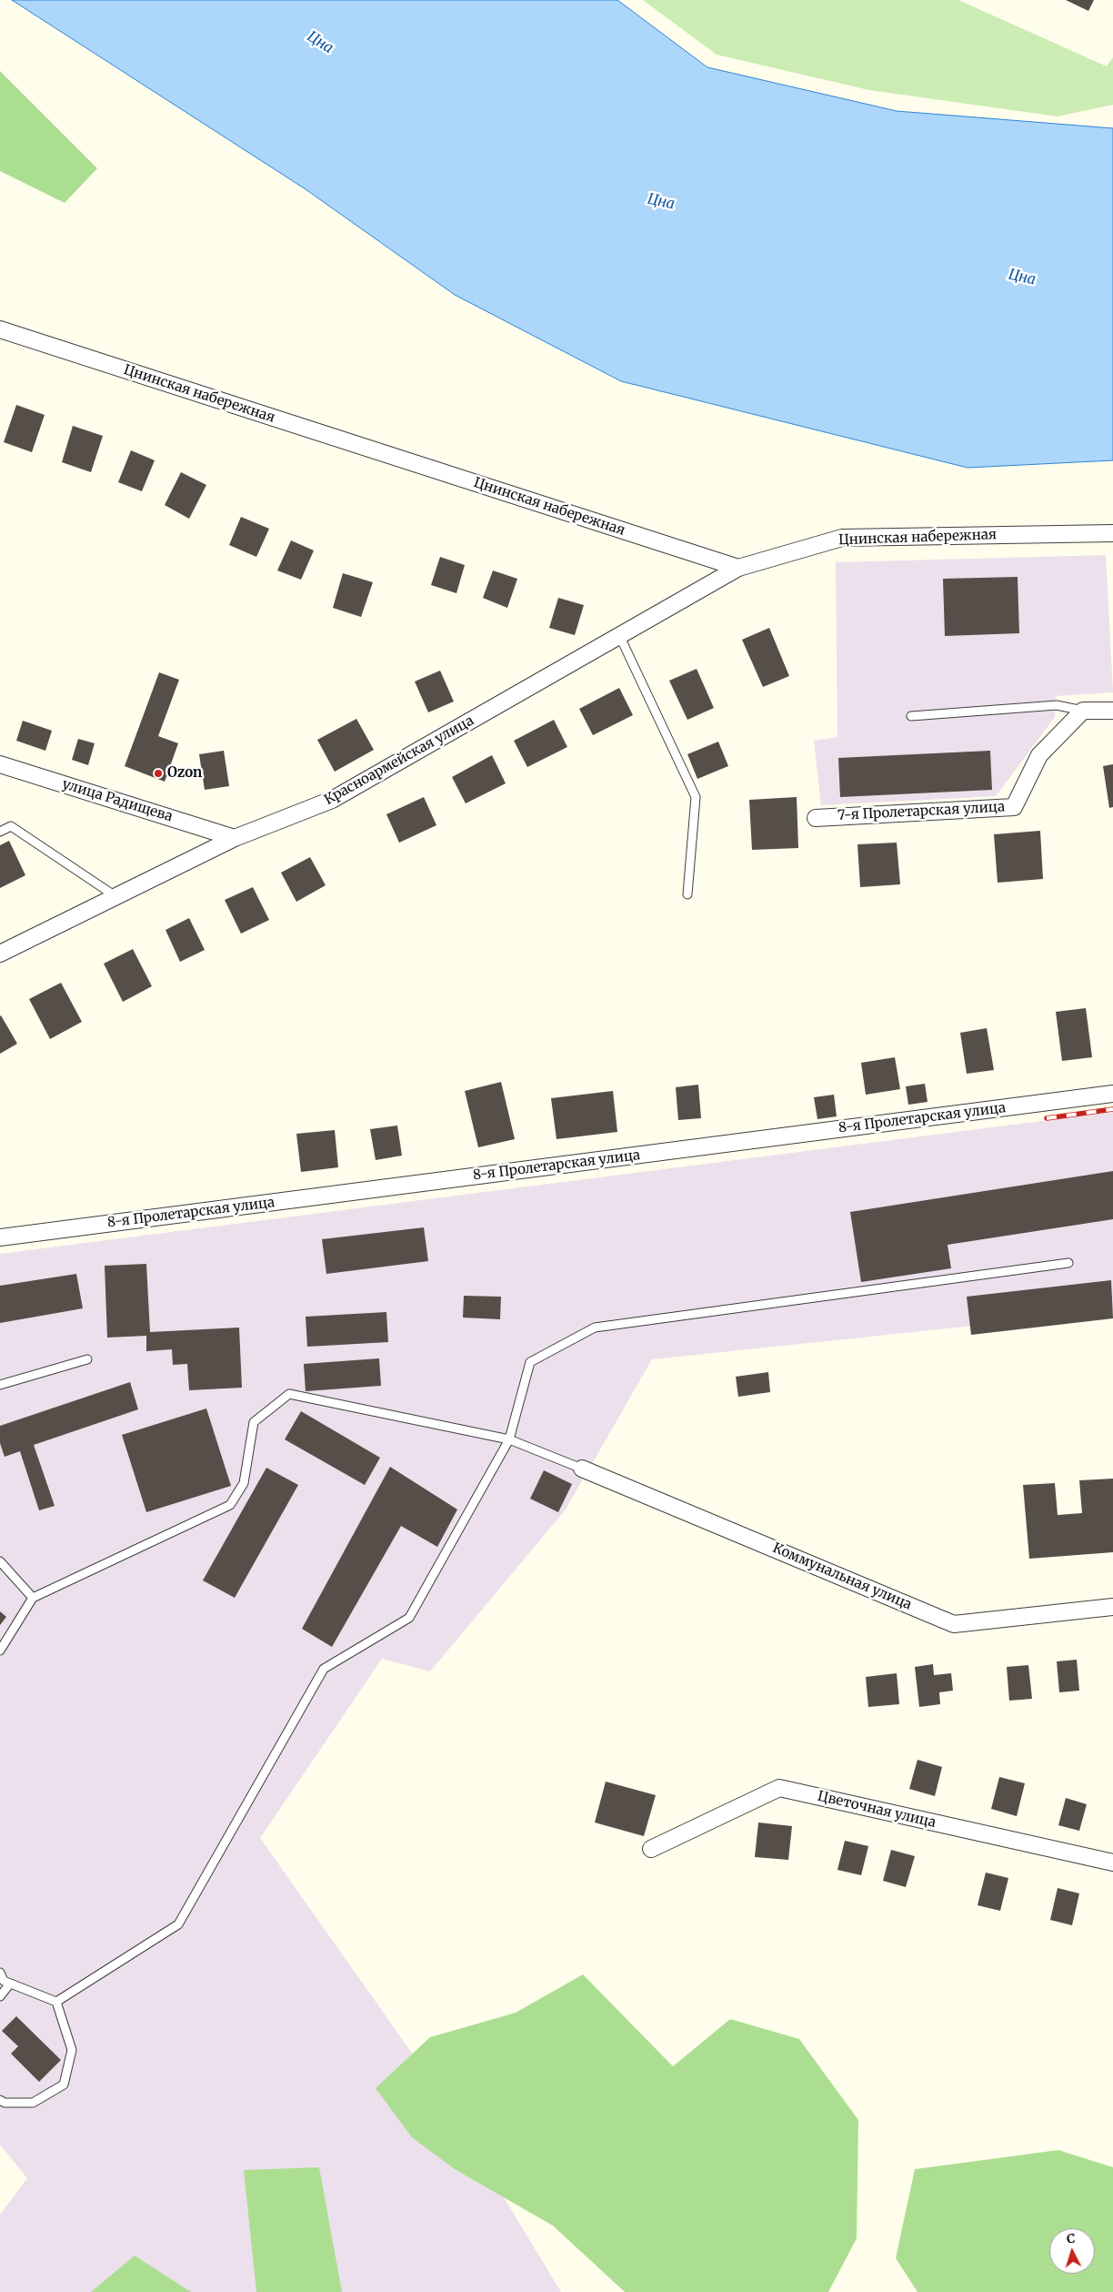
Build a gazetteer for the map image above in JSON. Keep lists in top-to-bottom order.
{
  "streets": {
    "street": [
      "Цнинская набережная",
      "Красноармейская улица",
      "улица Радищева",
      "7-я Пролетарская улица",
      "8-я Пролетарская улица",
      "Коммунальная улица",
      "Цветочная улица"
    ]
  },
  "crossings": [
    ["Цнинская набережная", "Красноармейская улица"],
    ["Красноармейская улица", "улица Радищева"]
  ],
  "water": ["Цна"],
  "places": ["Ozon"],
  "north": "top"
}
